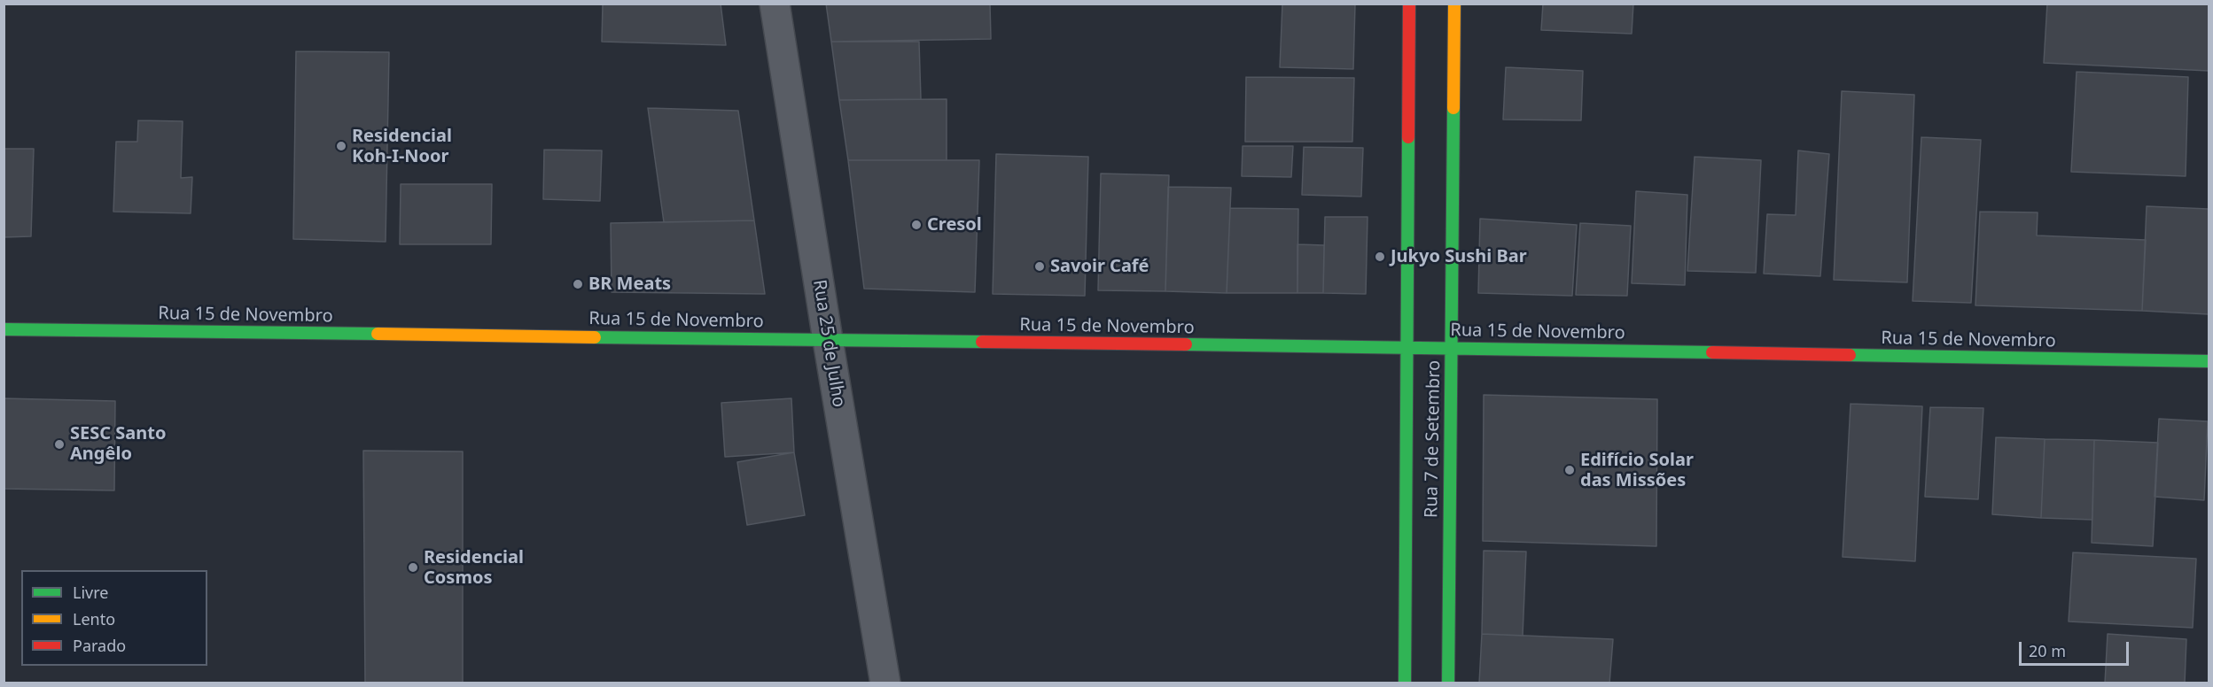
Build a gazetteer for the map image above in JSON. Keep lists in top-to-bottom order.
{
  "streets": {
    "street": ["Rua 15 de Novembro", "Rua 25 de Julho", "Rua 7 de Setembro"]
  },
  "crossings": [
    ["Rua 15 de Novembro", "Rua 25 de Julho"],
    ["Rua 15 de Novembro", "Rua 7 de Setembro"]
  ],
  "places": [
    "Residencial Koh-I-Noor",
    "Cresol",
    "Jukyo Sushi Bar",
    "Savoir Café",
    "BR Meats",
    "SESC Santo Angêlo",
    "Edifício Solar das Missões",
    "Residencial Cosmos"
  ],
  "legend": ["Livre", "Lento", "Parado"],
  "scale_bar": "20 m"
}
